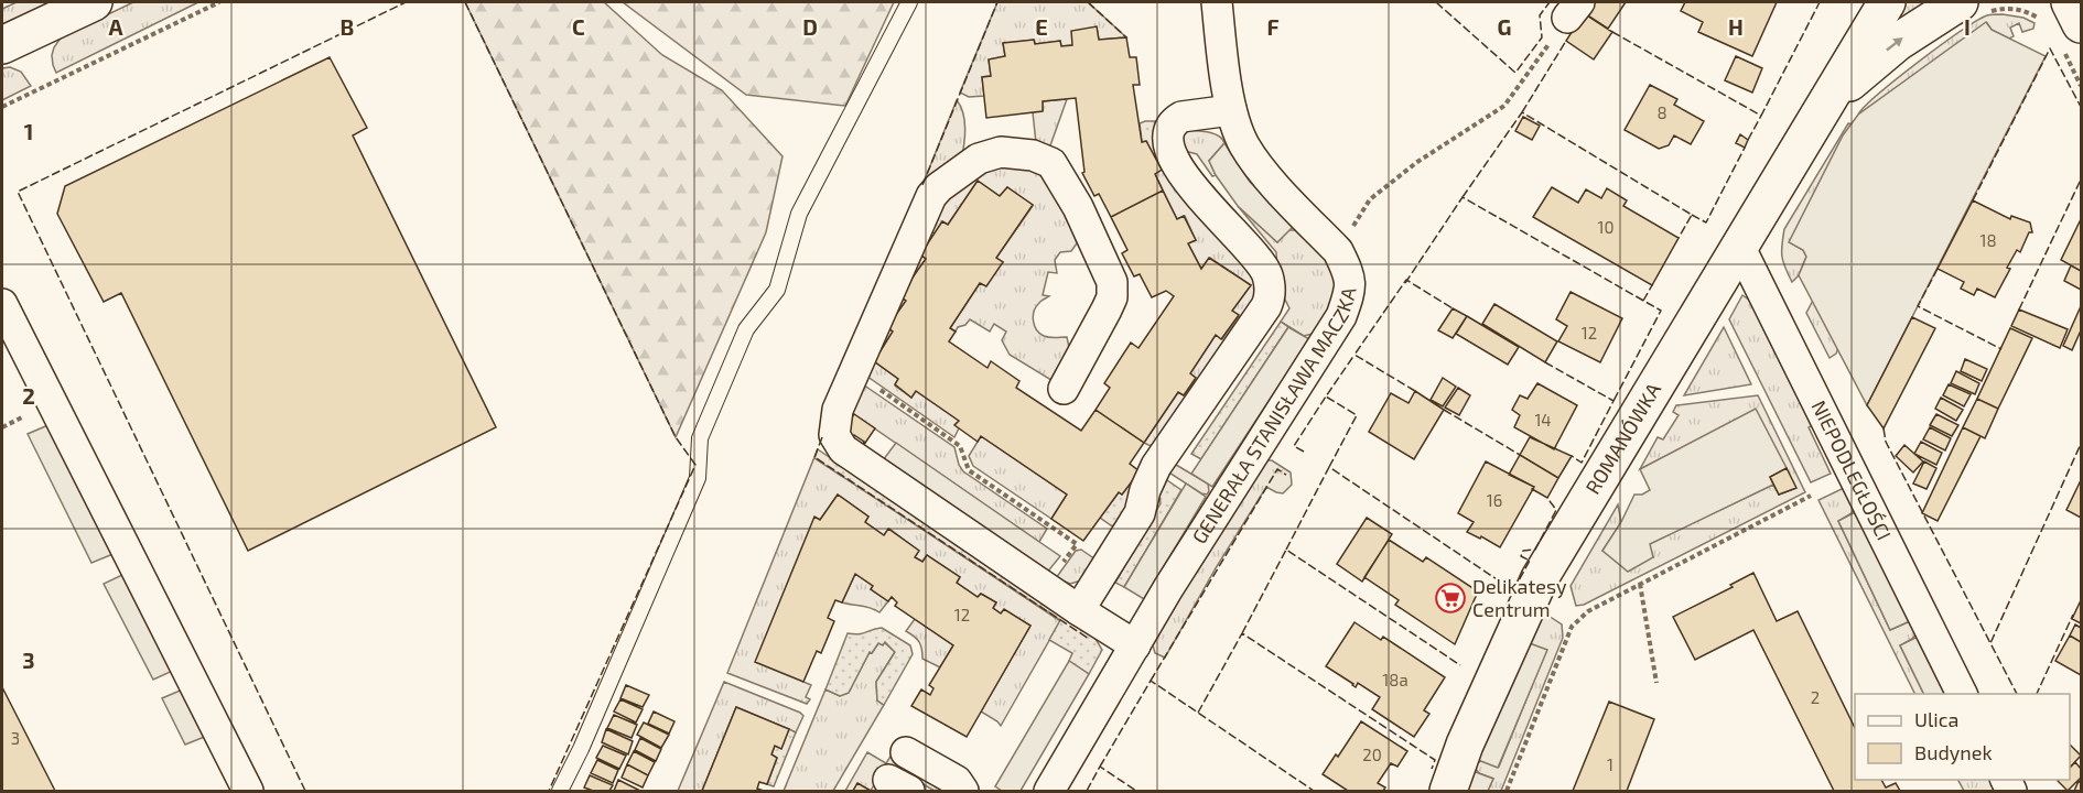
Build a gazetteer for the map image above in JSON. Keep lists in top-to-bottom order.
{
  "streets": {
    "street": ["GENERAŁA STANISŁAWA MACZKA", "ROMANÓWKA", "NIEPODLEGŁOŚCI"]
  },
  "crossings": [
    ["ROMANÓWKA", "NIEPODLEGŁOŚCI"]
  ],
  "places": {
    "supermarket": ["Delikatesy Centrum"]
  },
  "house_numbers": [
    "8",
    "10",
    "18",
    "12",
    "14",
    "16",
    "12",
    "18a",
    "2",
    "3",
    "20",
    "1"
  ],
  "legend": ["Ulica", "Budynek"],
  "grid": {
    "columns": [
      "A",
      "B",
      "C",
      "D",
      "E",
      "F",
      "G",
      "H",
      "I"
    ],
    "rows": ["1", "2", "3"]
  }
}
